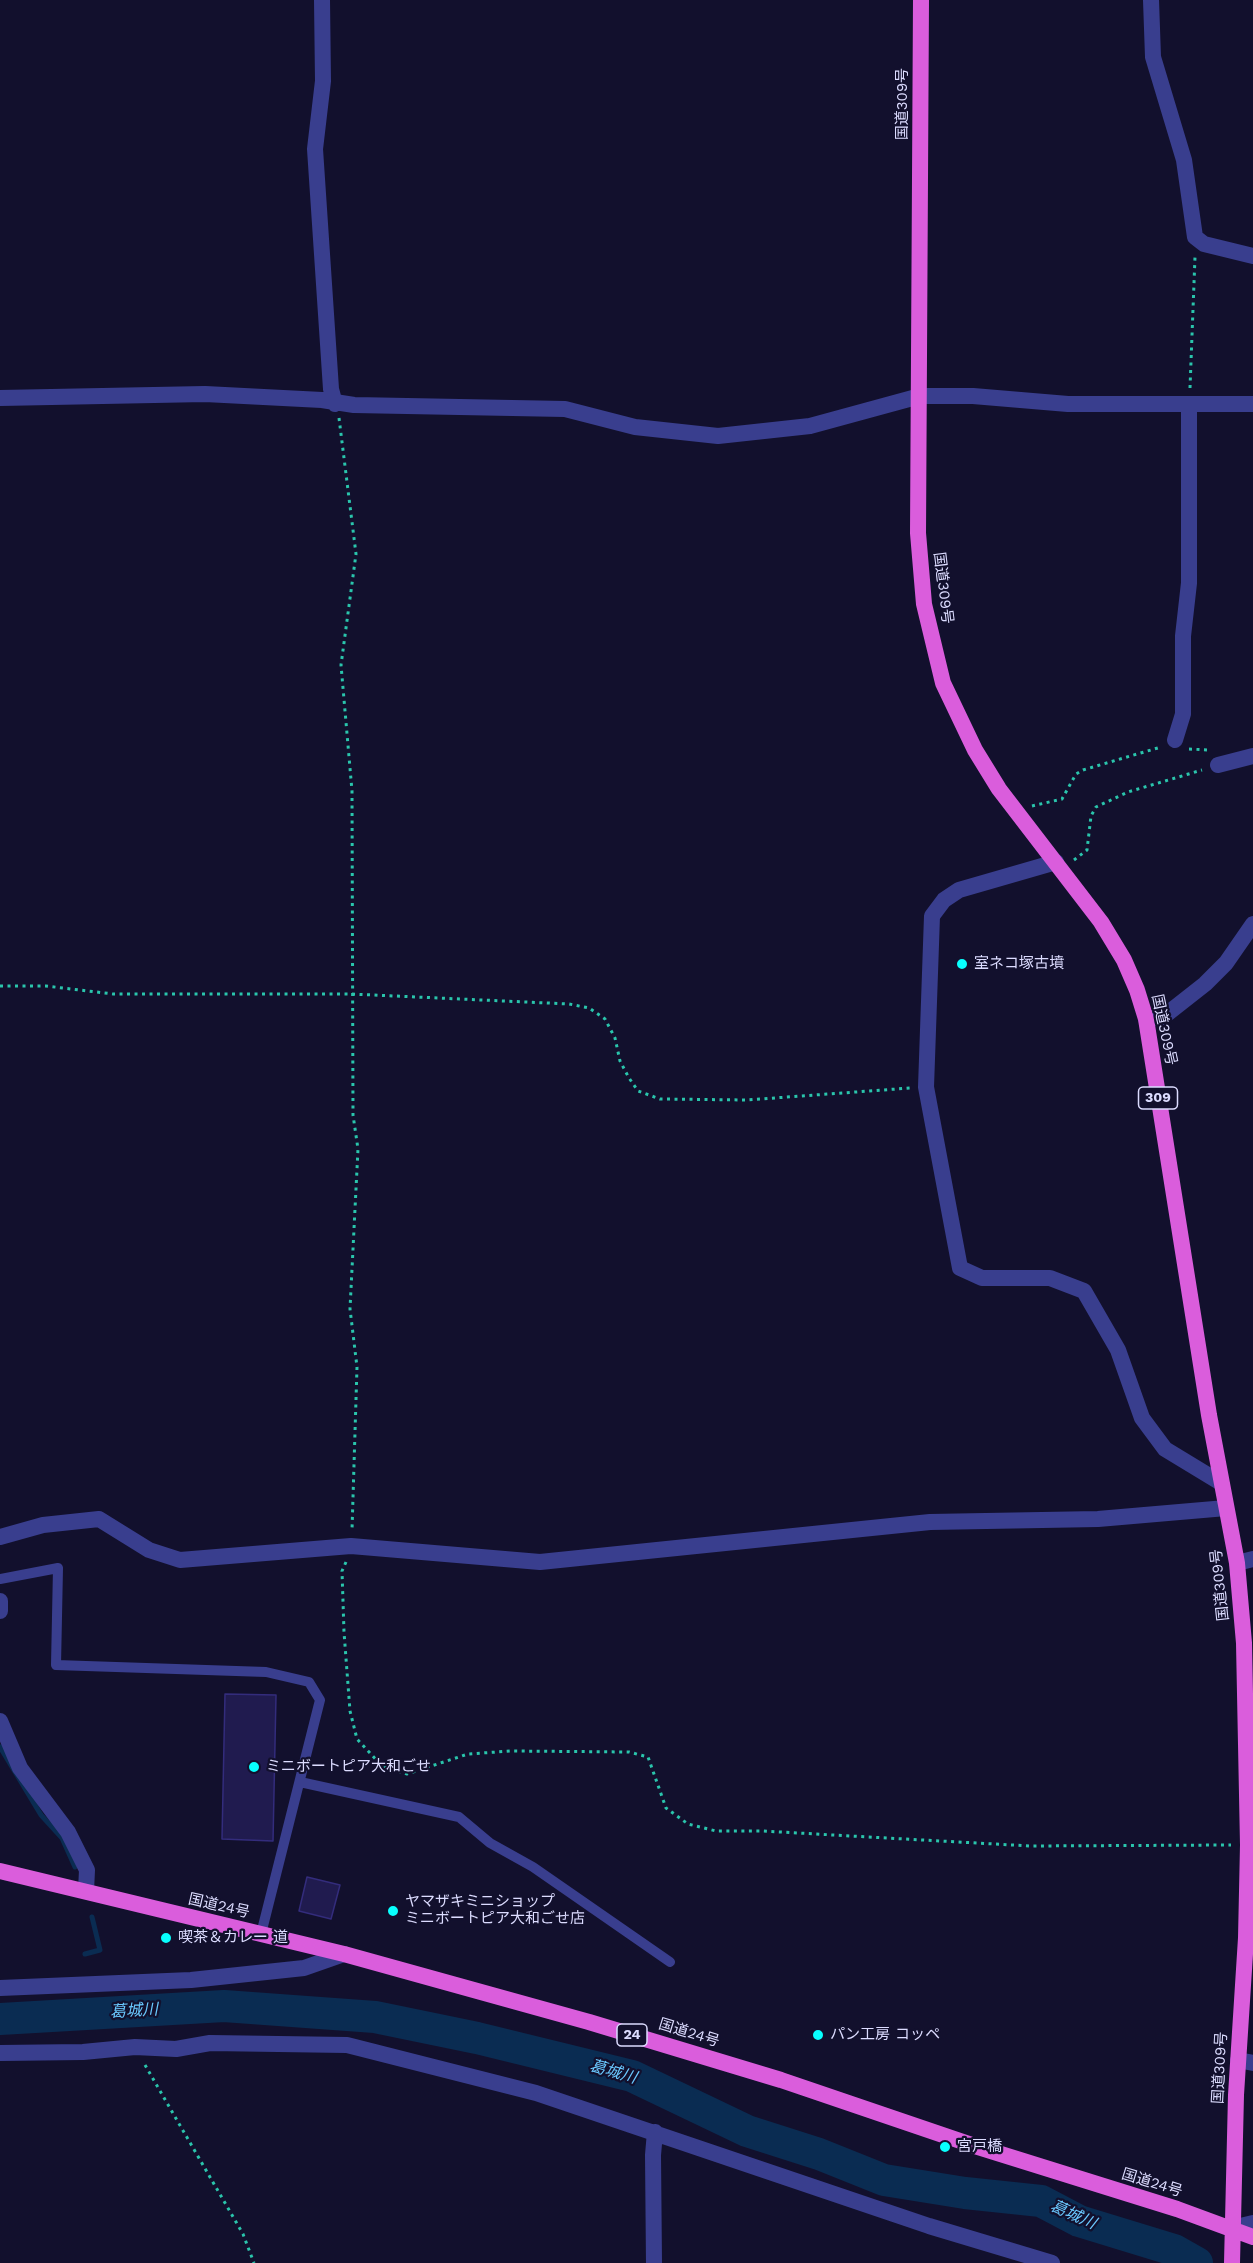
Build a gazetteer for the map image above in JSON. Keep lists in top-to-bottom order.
{
  "streets": {
    "highway": [
      "国道309号",
      "309",
      "国道24号",
      "24"
    ]
  },
  "crossings": [
    ["国道309号", "国道24号"]
  ],
  "water": ["葛城川"],
  "places": [
    "室ネコ塚古墳",
    "ミニボートピア大和ごせ",
    "ヤマザキミニショップ ミニボートピア大和ごせ店",
    "喫茶＆カレー 道",
    "パン工房 コッペ",
    "宮戸橋"
  ]
}
